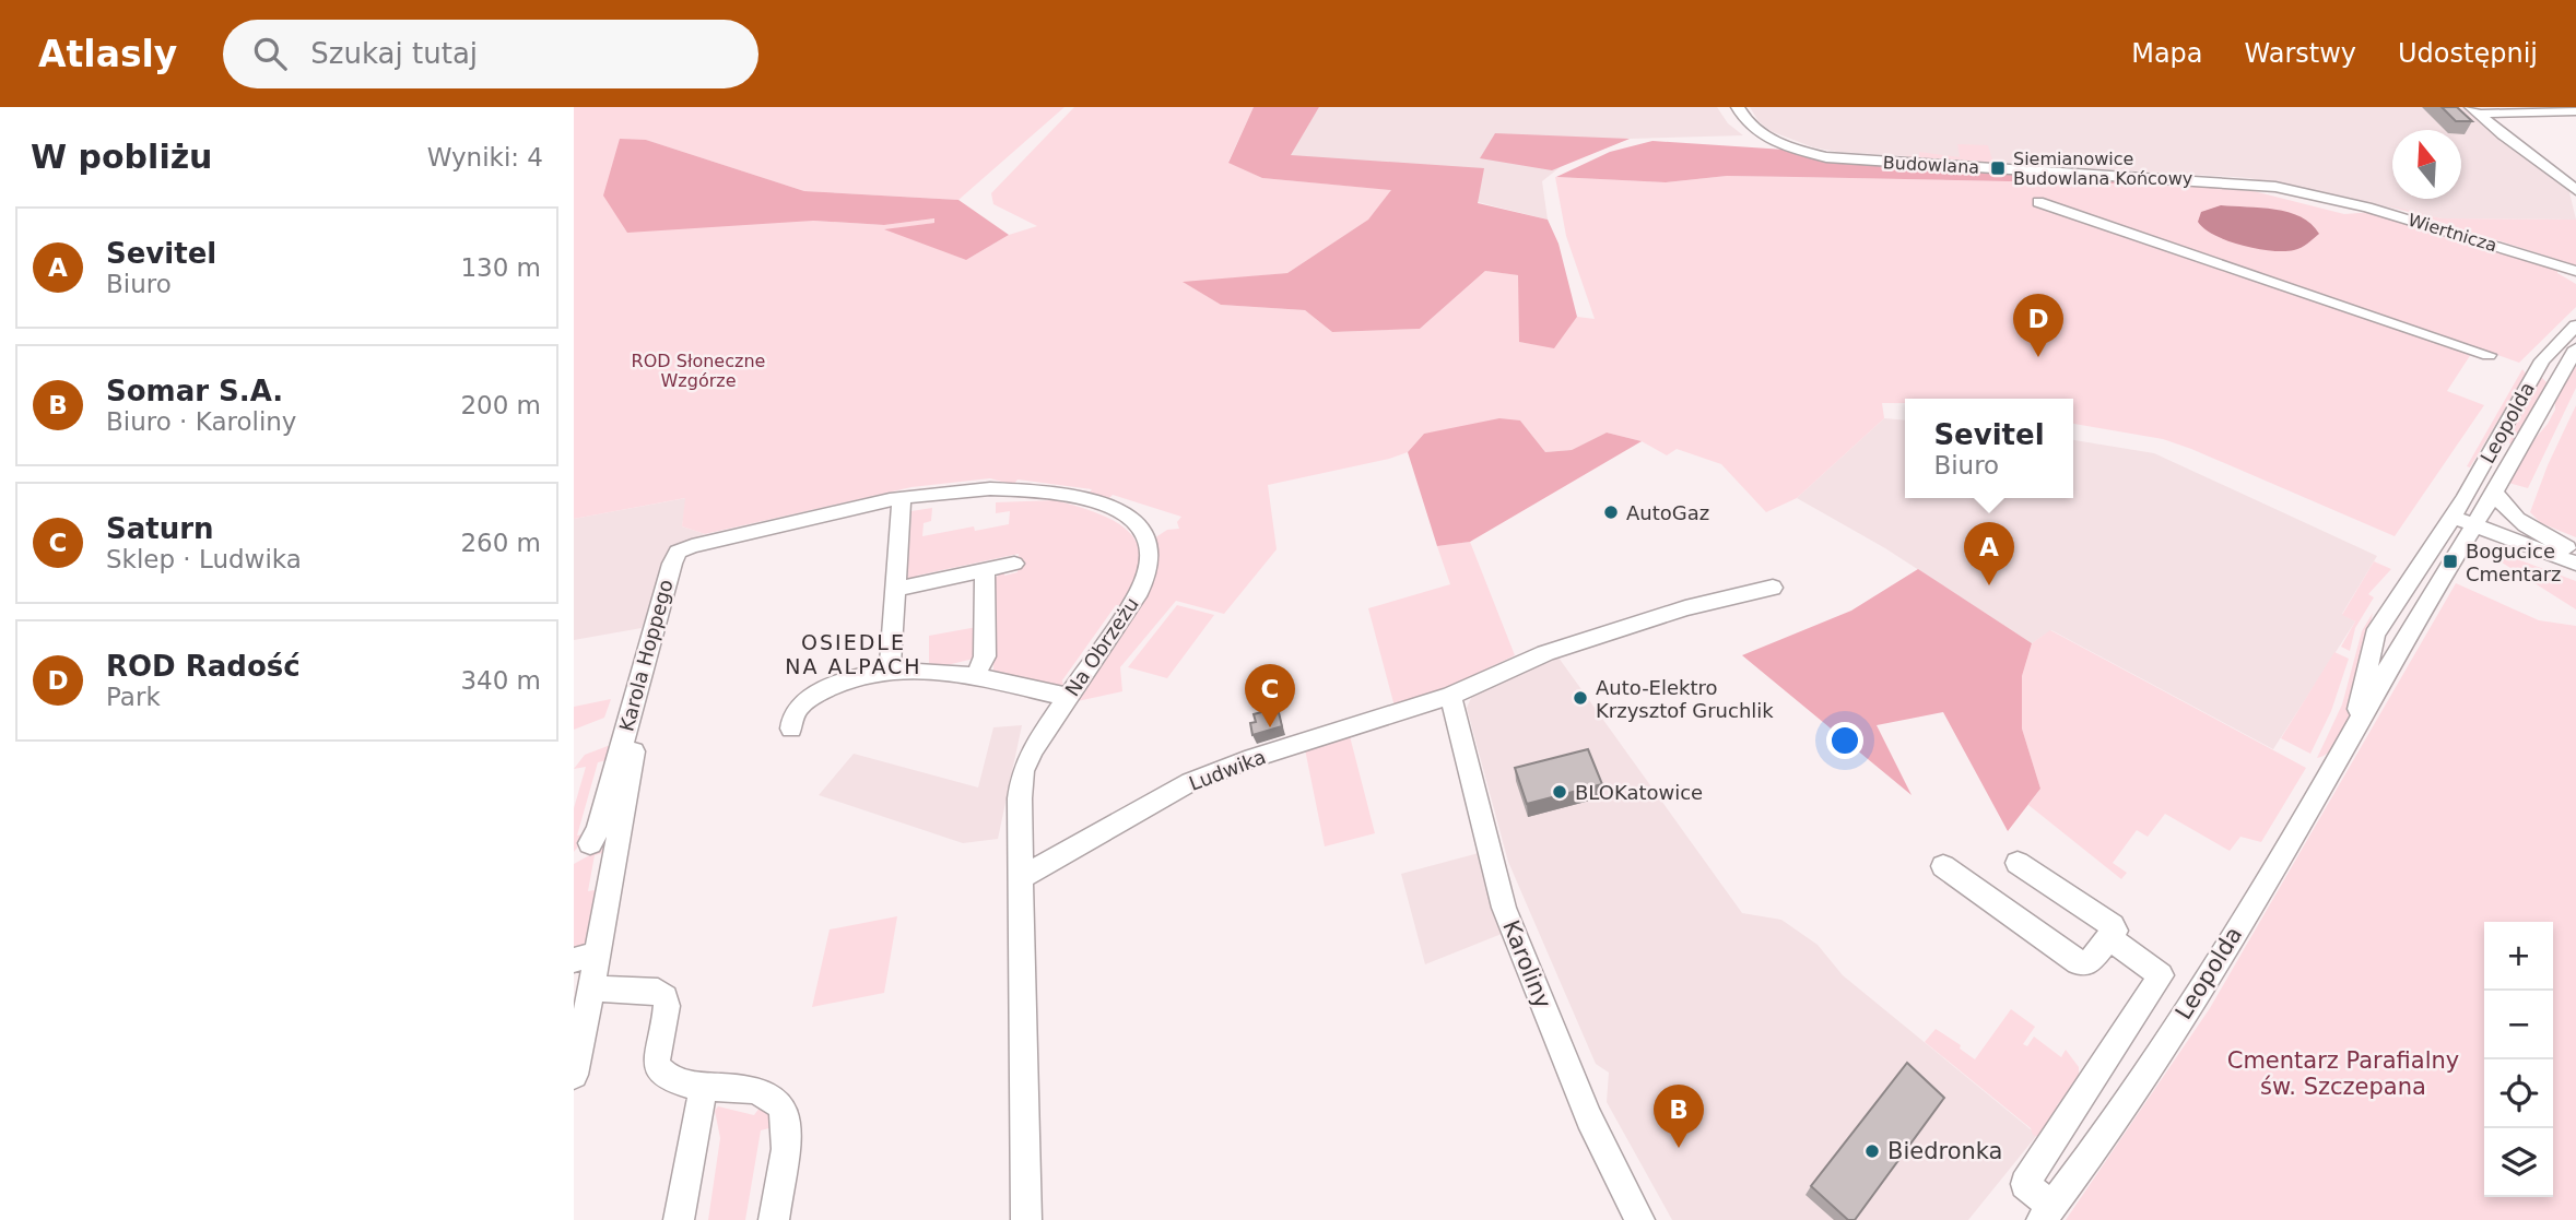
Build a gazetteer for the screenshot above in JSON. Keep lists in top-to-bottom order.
{
  "streets": {
    "street": [
      "Budowlana",
      "Wiertnicza",
      "Leopolda",
      "Na Obrzeżu",
      "Karola Hoppego",
      "Ludwika",
      "Karoliny"
    ]
  },
  "crossings": [
    ["Budowlana", "Wiertnicza"],
    ["Na Obrzeżu", "Karola Hoppego"],
    ["Na Obrzeżu", "Ludwika"],
    ["Ludwika", "Karoliny"]
  ],
  "districts": ["OSIEDLE NA ALPACH"],
  "parks": ["ROD Słoneczne Wzgórze", "Cmentarz Parafialny św. Szczepana"],
  "places": {
    "transit": ["Siemianowice Budowlana Końcowy", "Bogucice Cmentarz"],
    "other": [
      "AutoGaz",
      "Auto-Elektro Krzysztof Gruchlik",
      "BLOKatowice",
      "Biedronka"
    ]
  },
  "north": "top",
  "page": {
    "header": "Atlasly",
    "search": "Szukaj tutaj",
    "nav": ["Mapa", "Warstwy", "Udostępnij"],
    "heading": ["W pobliżu", "Wyniki: 4"],
    "list": [
      {
        "mark": "A",
        "name": "Sevitel",
        "note": "Biuro",
        "value": "130 m"
      },
      {
        "mark": "B",
        "name": "Somar S.A.",
        "note": "Biuro · Karoliny",
        "value": "200 m"
      },
      {
        "mark": "C",
        "name": "Saturn",
        "note": "Sklep · Ludwika",
        "value": "260 m"
      },
      {
        "mark": "D",
        "name": "ROD Radość",
        "note": "Park",
        "value": "340 m"
      }
    ],
    "pins": [
      "D",
      "A",
      "C",
      "B"
    ],
    "popup": ["Sevitel", "Biuro"],
    "map_buttons": ["+", "−"]
  }
}
